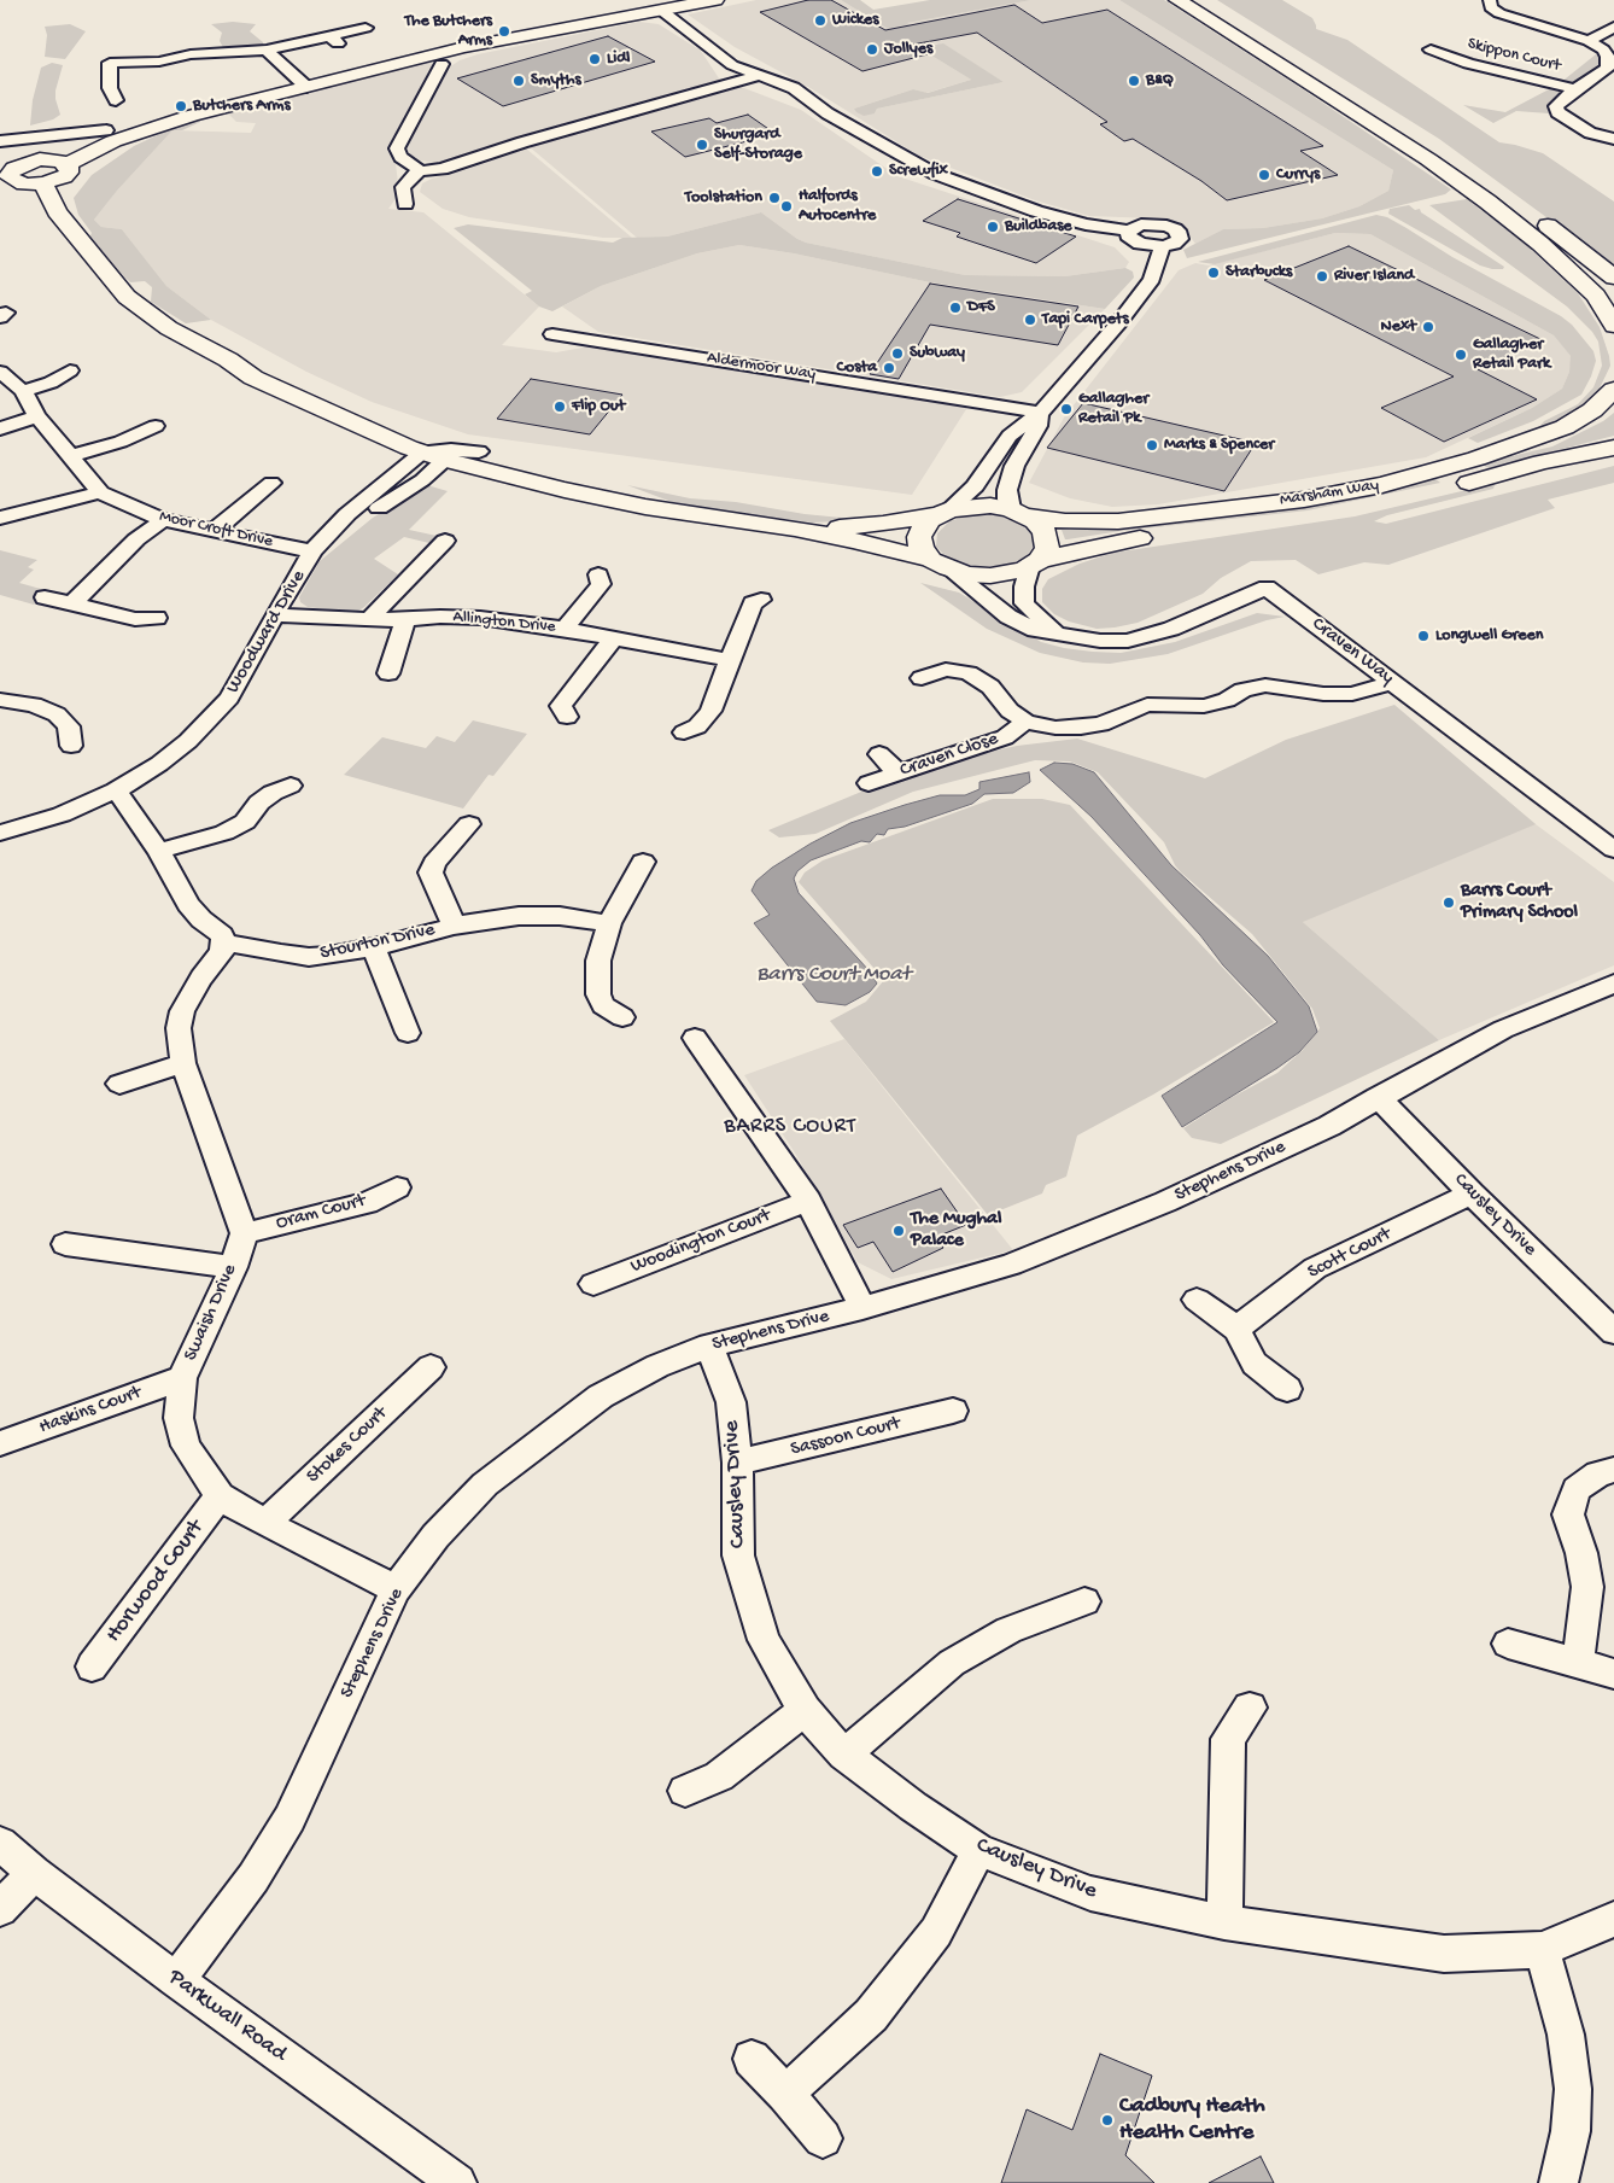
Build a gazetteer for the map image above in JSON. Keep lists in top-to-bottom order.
{
  "streets": {
    "main road": ["Marsham Way"],
    "street": [
      "Skippon Court",
      "Aldermoor Way",
      "Moor Croft Drive",
      "Allington Drive",
      "Woodward Drive",
      "Craven Way",
      "Craven Close",
      "Stourton Drive",
      "Stephens Drive",
      "Oram Court",
      "Causley Drive",
      "Woodington Court",
      "Scott Court",
      "Swaish Drive",
      "Haskins Court",
      "Sassoon Court",
      "Stokes Court",
      "Horwood Court",
      "Parkwall Road"
    ]
  },
  "crossings": [
    ["Marsham Way", "Craven Way"],
    ["Moor Croft Drive", "Woodward Drive"],
    ["Allington Drive", "Woodward Drive"],
    ["Craven Way", "Craven Close"],
    ["Stephens Drive", "Causley Drive"],
    ["Stephens Drive", "Swaish Drive"],
    ["Stephens Drive", "Parkwall Road"],
    ["Oram Court", "Swaish Drive"],
    ["Causley Drive", "Scott Court"],
    ["Causley Drive", "Sassoon Court"],
    ["Swaish Drive", "Haskins Court"],
    ["Swaish Drive", "Stokes Court"],
    ["Swaish Drive", "Horwood Court"]
  ],
  "districts": ["BARRS COURT"],
  "water": ["Barrs Court Moat"],
  "places": [
    "Wickes",
    "The Butchers Arms",
    "Jollyes",
    "Lidl",
    "Smyths",
    "B&Q",
    "Butchers Arms",
    "Shurgard Self-Storage",
    "Screwfix",
    "Currys",
    "Toolstation",
    "Halfords Autocentre",
    "Buildbase",
    "Starbucks",
    "River Island",
    "DFS",
    "Tapi Carpets",
    "Next",
    "Subway",
    "Gallagher Retail Park",
    "Costa",
    "Flip Out",
    "Gallagher Retail Pk",
    "Marks & Spencer",
    "Longwell Green",
    "Barrs Court Primary School",
    "The Mughal Palace",
    "Cadbury Heath Health Centre"
  ]
}
